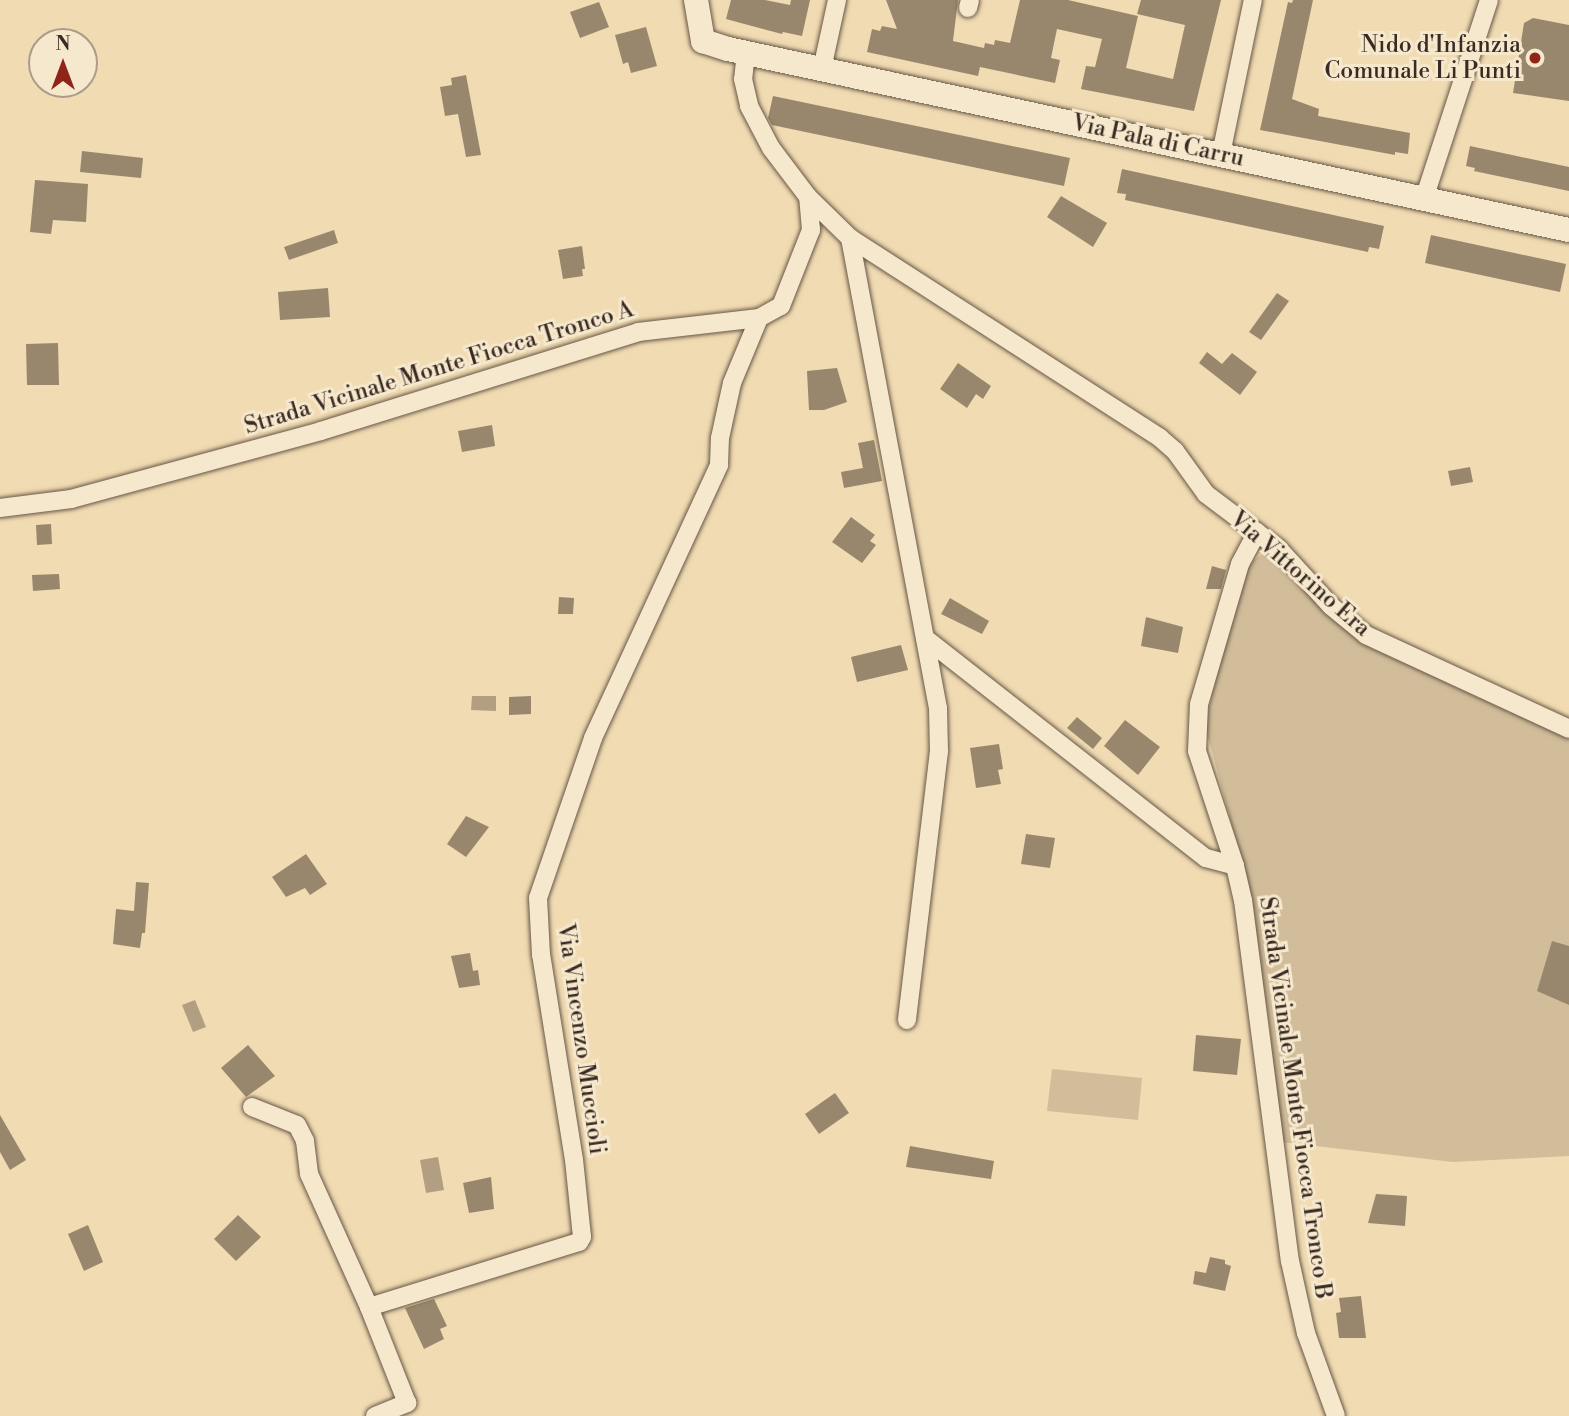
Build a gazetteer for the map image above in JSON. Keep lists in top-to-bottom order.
{
  "streets": {
    "street": [
      "Via Pala di Carru",
      "Strada Vicinale Monte Fiocca Tronco A",
      "Via Vittorino Era",
      "Via Vincenzo Muccioli",
      "Strada Vicinale Monte Fiocca Tronco B"
    ]
  },
  "crossings": [
    ["Via Pala di Carru", "Via Vittorino Era"],
    ["Strada Vicinale Monte Fiocca Tronco A", "Via Vincenzo Muccioli"],
    ["Via Vittorino Era", "Strada Vicinale Monte Fiocca Tronco B"]
  ],
  "places": ["Nido d'Infanzia Comunale Li Punti"],
  "north": "top"
}
